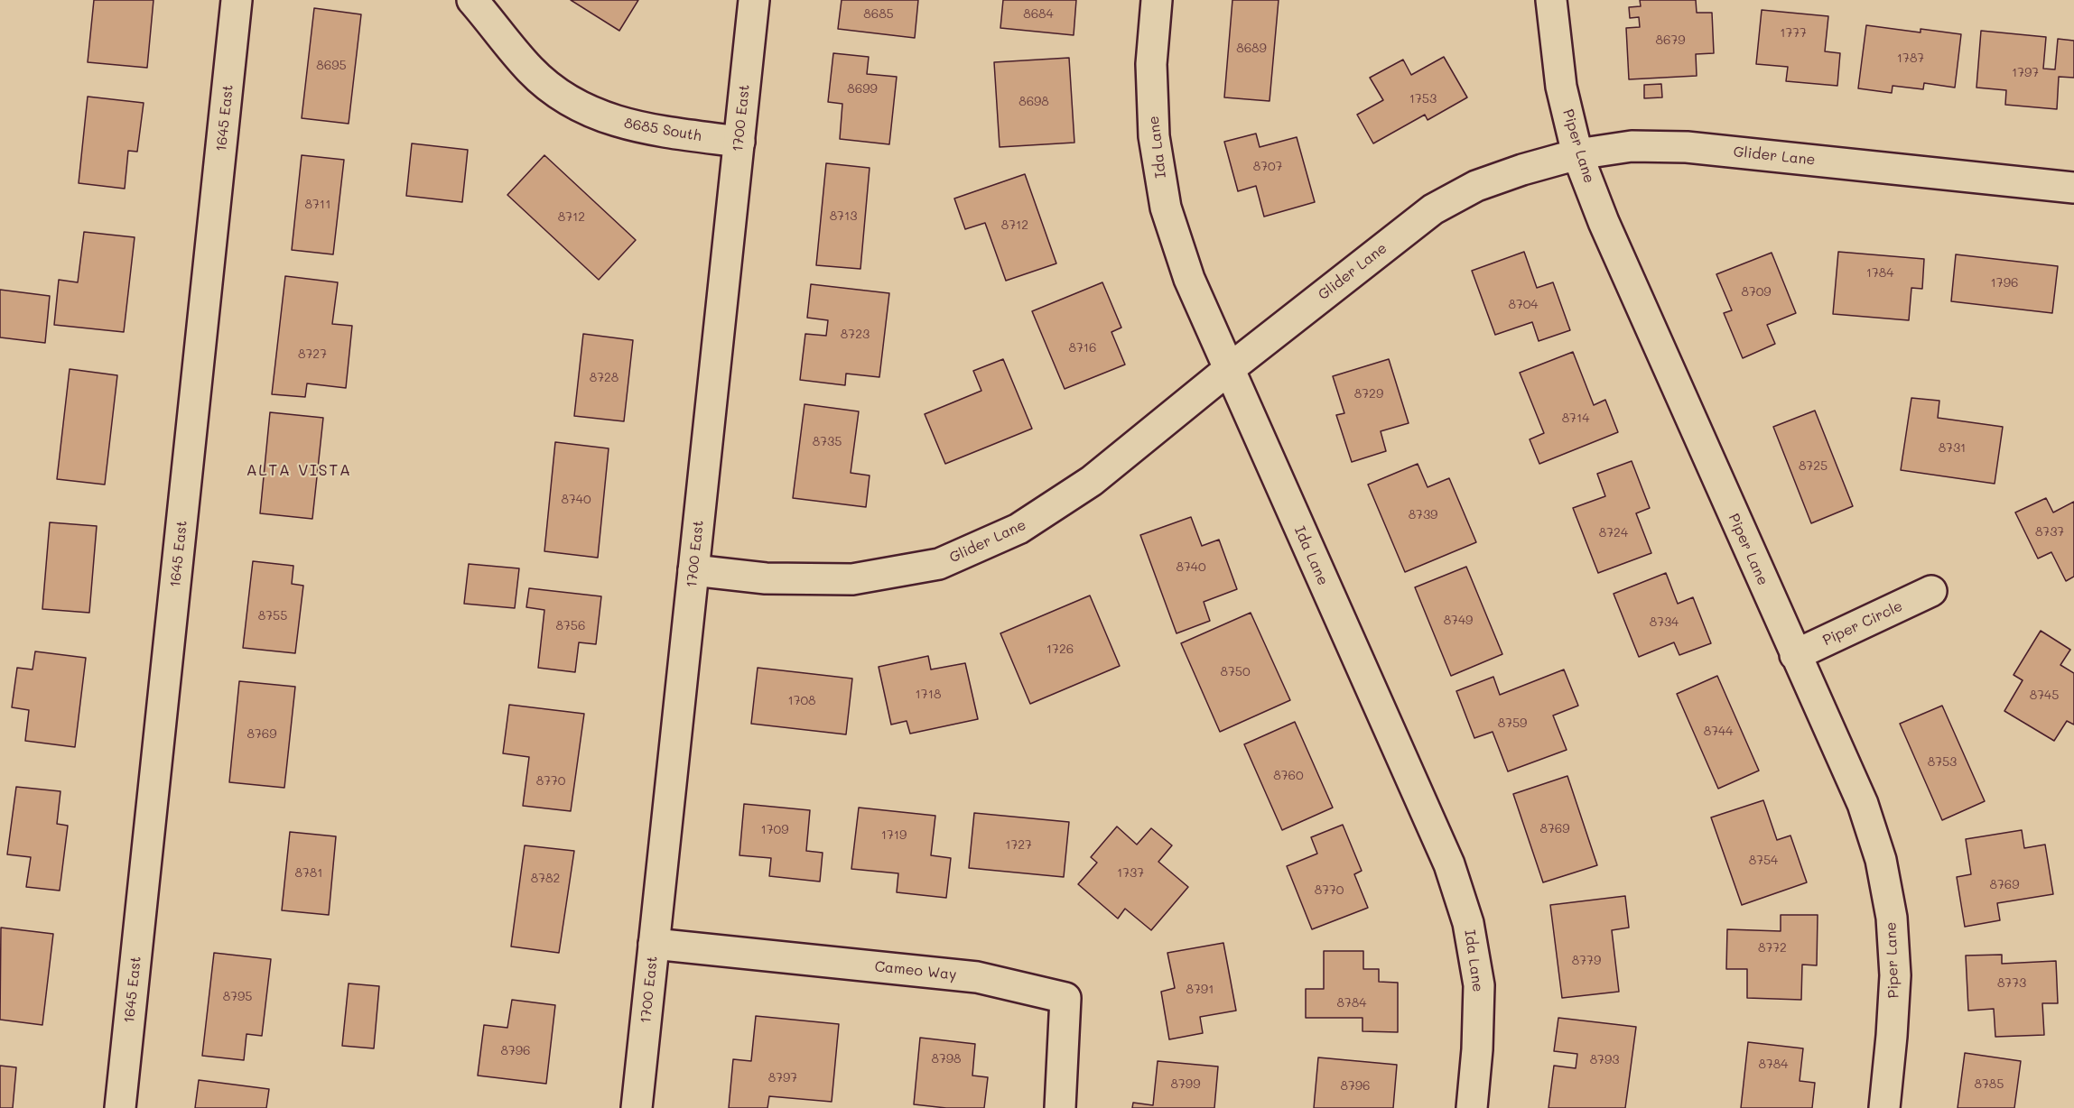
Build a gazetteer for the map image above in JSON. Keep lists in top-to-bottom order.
{
  "streets": {
    "street": [
      "1645 East",
      "1700 East",
      "8685 South",
      "Piper Lane",
      "Ida Lane",
      "Glider Lane",
      "Piper Circle",
      "Cameo Way"
    ]
  },
  "crossings": [
    ["1700 East", "8685 South"],
    ["1700 East", "Glider Lane"],
    ["1700 East", "Cameo Way"],
    ["Piper Lane", "Glider Lane"],
    ["Piper Lane", "Piper Circle"],
    ["Ida Lane", "Glider Lane"]
  ],
  "districts": ["ALTA VISTA"],
  "house_numbers": [
    "8685",
    "8684",
    "1777",
    "8679",
    "8689",
    "1787",
    "8695",
    "1797",
    "8699",
    "1753",
    "8698",
    "8707",
    "8711",
    "8713",
    "8712",
    "8712",
    "1784",
    "1796",
    "8709",
    "8704",
    "8723",
    "8716",
    "8727",
    "8728",
    "8729",
    "8714",
    "8735",
    "8731",
    "8725",
    "8740",
    "8739",
    "8737",
    "8724",
    "8740",
    "8755",
    "8749",
    "8734",
    "8756",
    "1726",
    "8750",
    "1718",
    "8745",
    "1708",
    "8759",
    "8744",
    "8769",
    "8753",
    "8760",
    "8770",
    "8769",
    "1709",
    "1719",
    "1727",
    "8754",
    "8781",
    "1737",
    "8782",
    "8769",
    "8770",
    "8772",
    "8779",
    "8773",
    "8791",
    "8795",
    "8784",
    "8796",
    "8798",
    "8793",
    "8784",
    "8797",
    "8799",
    "8785",
    "8796"
  ]
}
